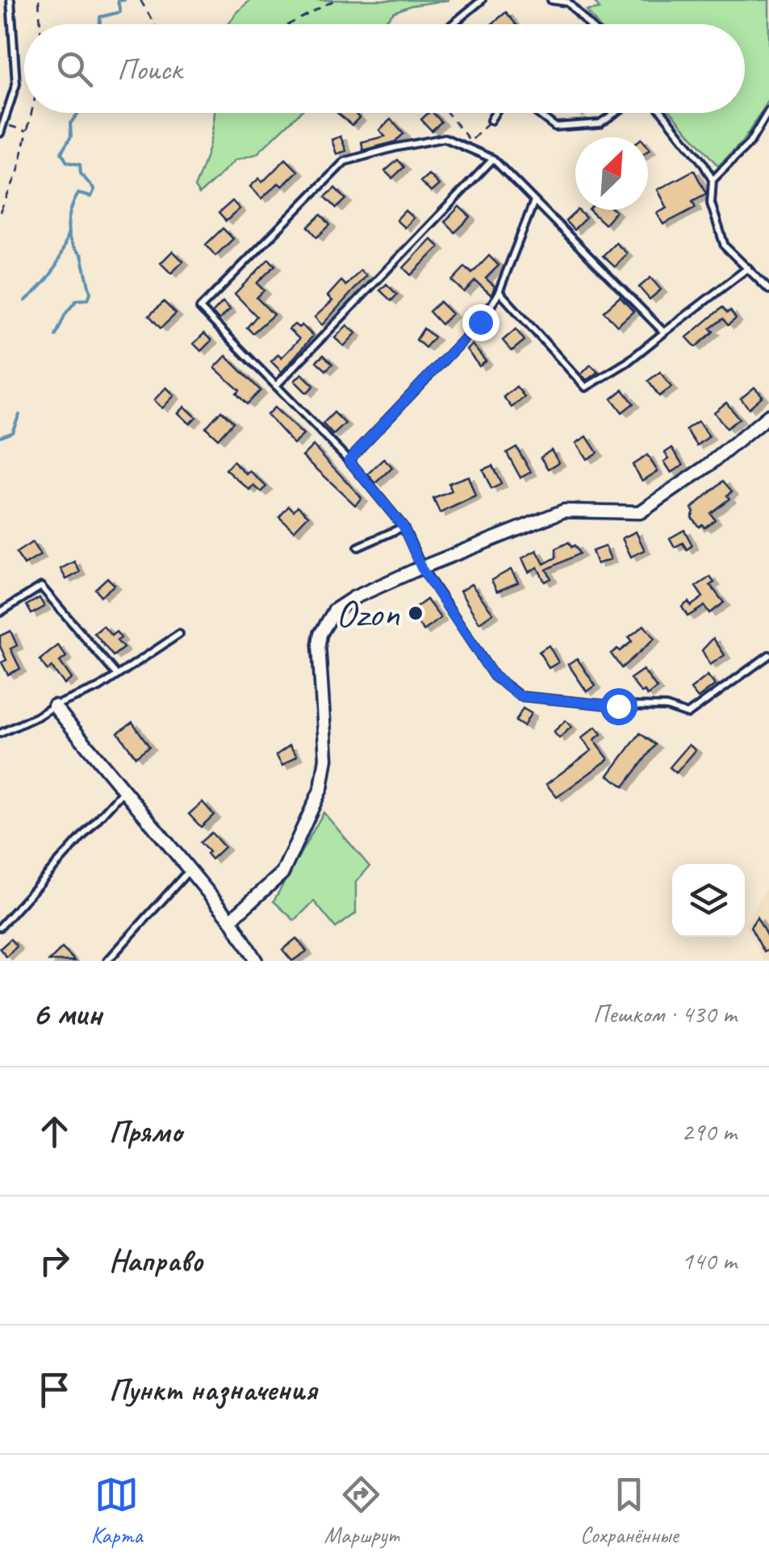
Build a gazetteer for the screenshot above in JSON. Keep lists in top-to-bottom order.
{
  "places": ["Ozon"],
  "north": "top right",
  "page": {
    "search": "Поиск",
    "heading": ["6 мин", "Пешком · 430 m"],
    "list": [
      ["Прямо", "290 m"],
      ["Направо", "140 m"],
      "Пункт назначения"
    ],
    "nav": ["Карта", "Маршрут", "Сохранённые"]
  }
}
